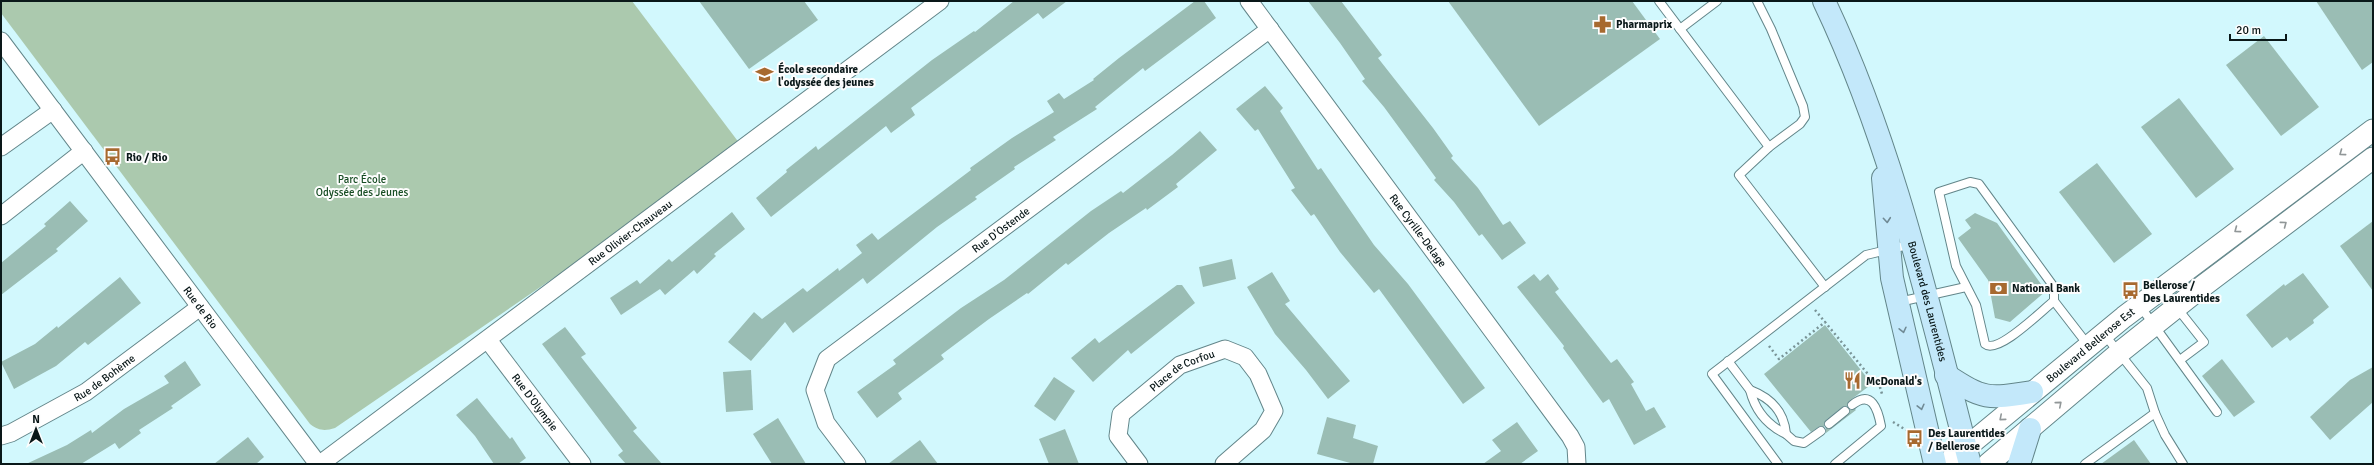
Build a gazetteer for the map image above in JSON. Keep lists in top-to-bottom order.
{
  "streets": {
    "main road": ["Boulevard des Laurentides"],
    "street": [
      "Rue D'Ostende",
      "Rue Cyrille-Delage",
      "Rue Olivier-Chauveau",
      "Rue de Rio",
      "Boulevard Bellerose Est",
      "Place de Corfou",
      "Rue de Bohème",
      "Rue D'Olympie"
    ]
  },
  "crossings": [
    ["Rue D'Ostende", "Rue Cyrille-Delage"],
    ["Rue Olivier-Chauveau", "Rue de Rio"],
    ["Rue Olivier-Chauveau", "Rue D'Olympie"],
    ["Boulevard des Laurentides", "Boulevard Bellerose Est"],
    ["Rue de Rio", "Rue de Bohème"]
  ],
  "parks": ["Parc École Odyssée des Jeunes"],
  "places": {
    "pharmacy": ["Pharmaprix"],
    "school or university": ["École secondaire l'odyssée des jeunes"],
    "bus stop": ["Rio / Rio", "Bellerose / Des Laurentides", "Des Laurentides / Bellerose"],
    "bank": ["National Bank"],
    "restaurant": ["McDonald's"]
  },
  "scale_bar": "20 m",
  "north": "top"
}
